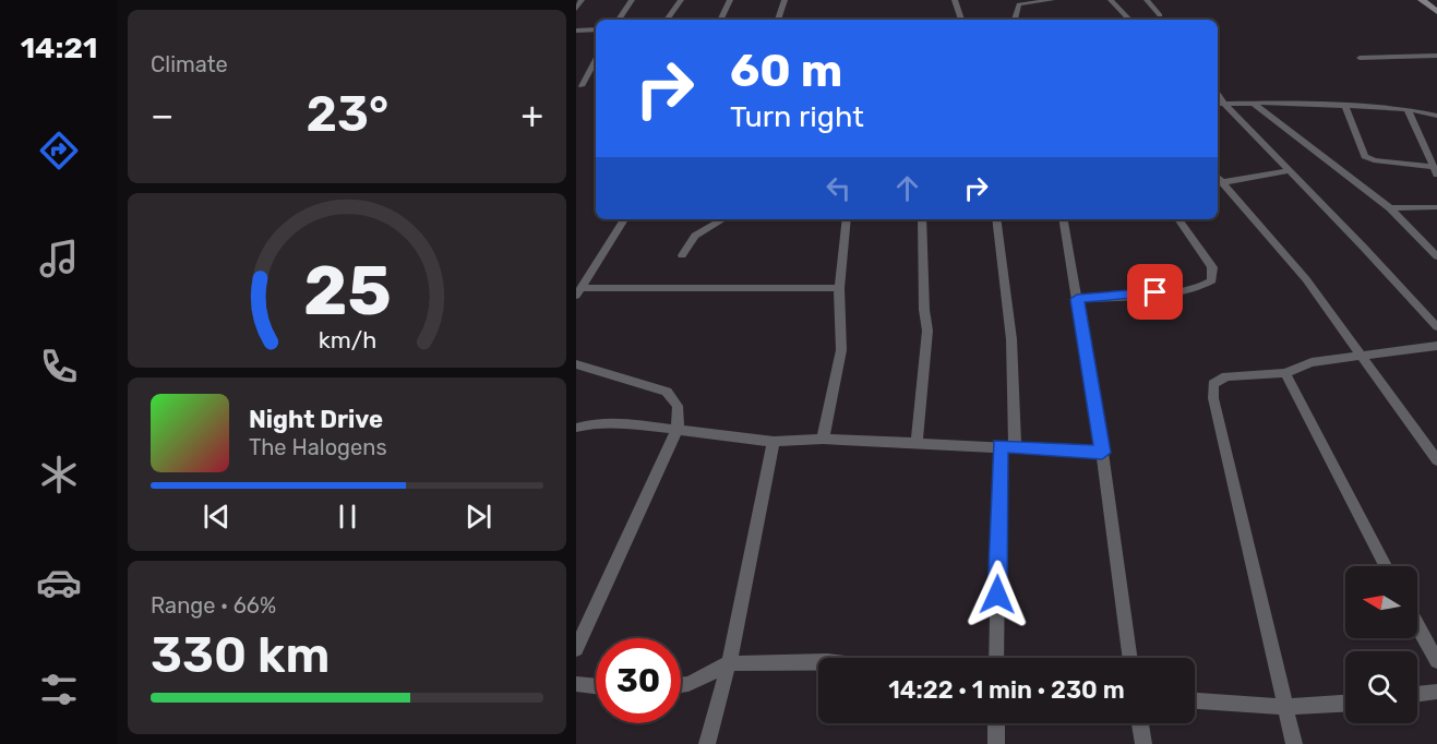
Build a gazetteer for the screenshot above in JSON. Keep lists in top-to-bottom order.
{
  "north": "left",
  "page": {
    "tabs": "14:21",
    "tile": [
      "Climate",
      ["Range · 66%", "330 km"]
    ],
    "turn": ["60 m", "Turn right"],
    "heat": ["−", "23°", "+"],
    "song": ["Night Drive", "The Halogens"],
    "limit": "30",
    "trip": "14:22 · 1 min · 230 m",
    "gauge": ["25", "km/h"]
  }
}
